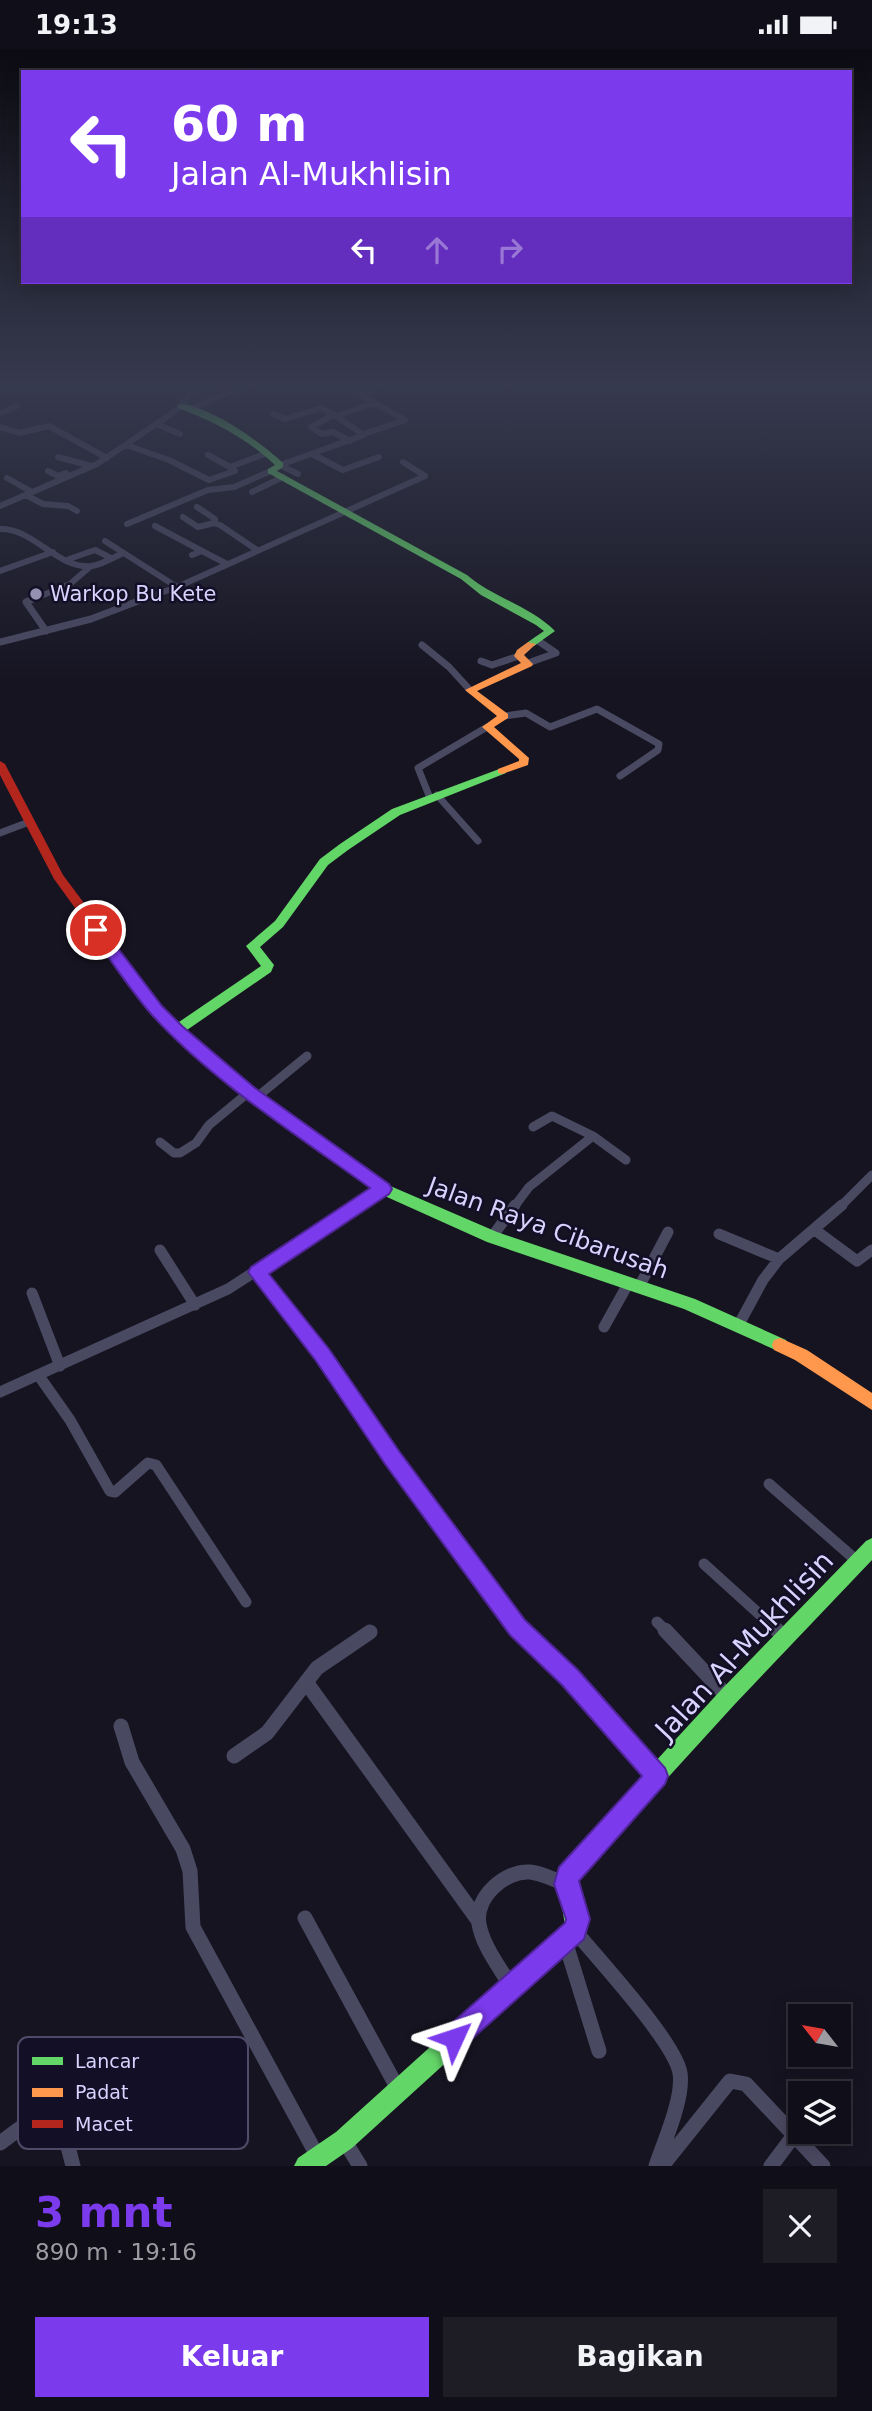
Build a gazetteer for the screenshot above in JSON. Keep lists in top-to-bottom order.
{
  "streets": {
    "street": ["Jalan Raya Cibarusah", "Jalan Al-Mukhlisin"]
  },
  "places": ["Warkop Bu Kete"],
  "legend": ["Lancar", "Padat", "Macet"],
  "north": "top left",
  "page": {
    "status": "19:13",
    "turn": ["60 m", "Jalan Al-Mukhlisin"],
    "heading": ["3 mnt", "890 m · 19:16"],
    "buttons": ["Keluar", "Bagikan"]
  }
}
